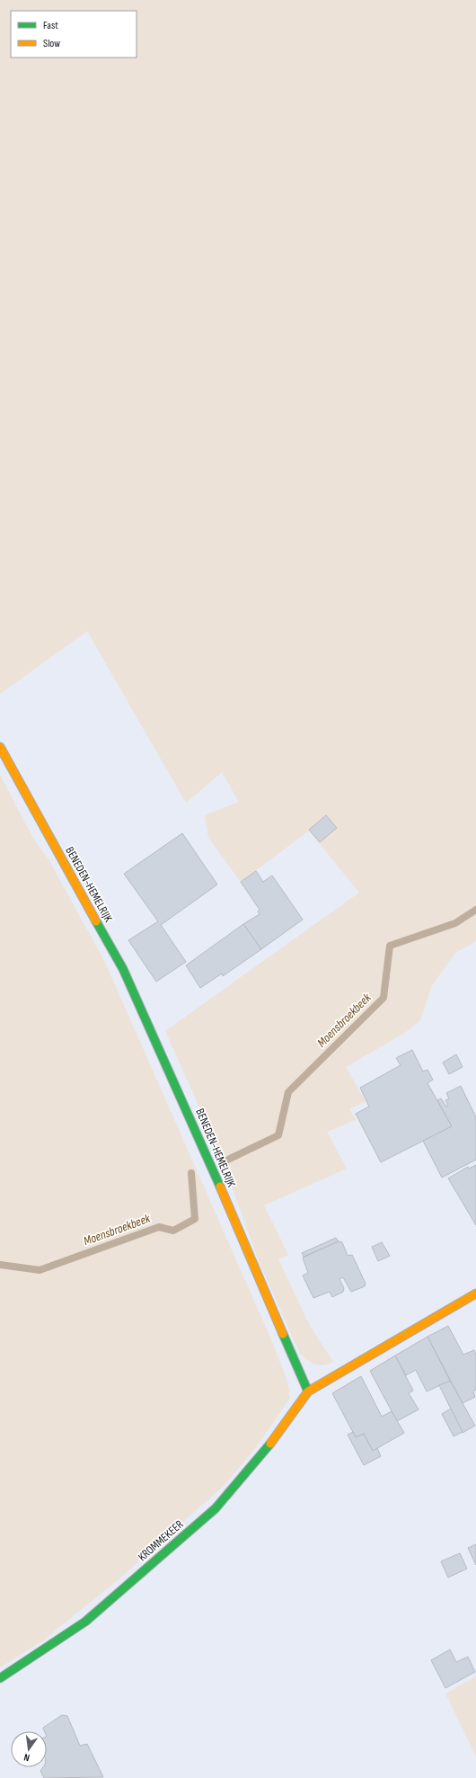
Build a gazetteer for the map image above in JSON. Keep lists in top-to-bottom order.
{
  "streets": {
    "street": ["BENEDEN-HEMELRIJK", "KROMMEKEER"]
  },
  "crossings": [
    ["BENEDEN-HEMELRIJK", "KROMMEKEER"]
  ],
  "water": ["Moensbroekbeek"],
  "legend": ["Fast", "Slow"],
  "north": "bottom"
}
